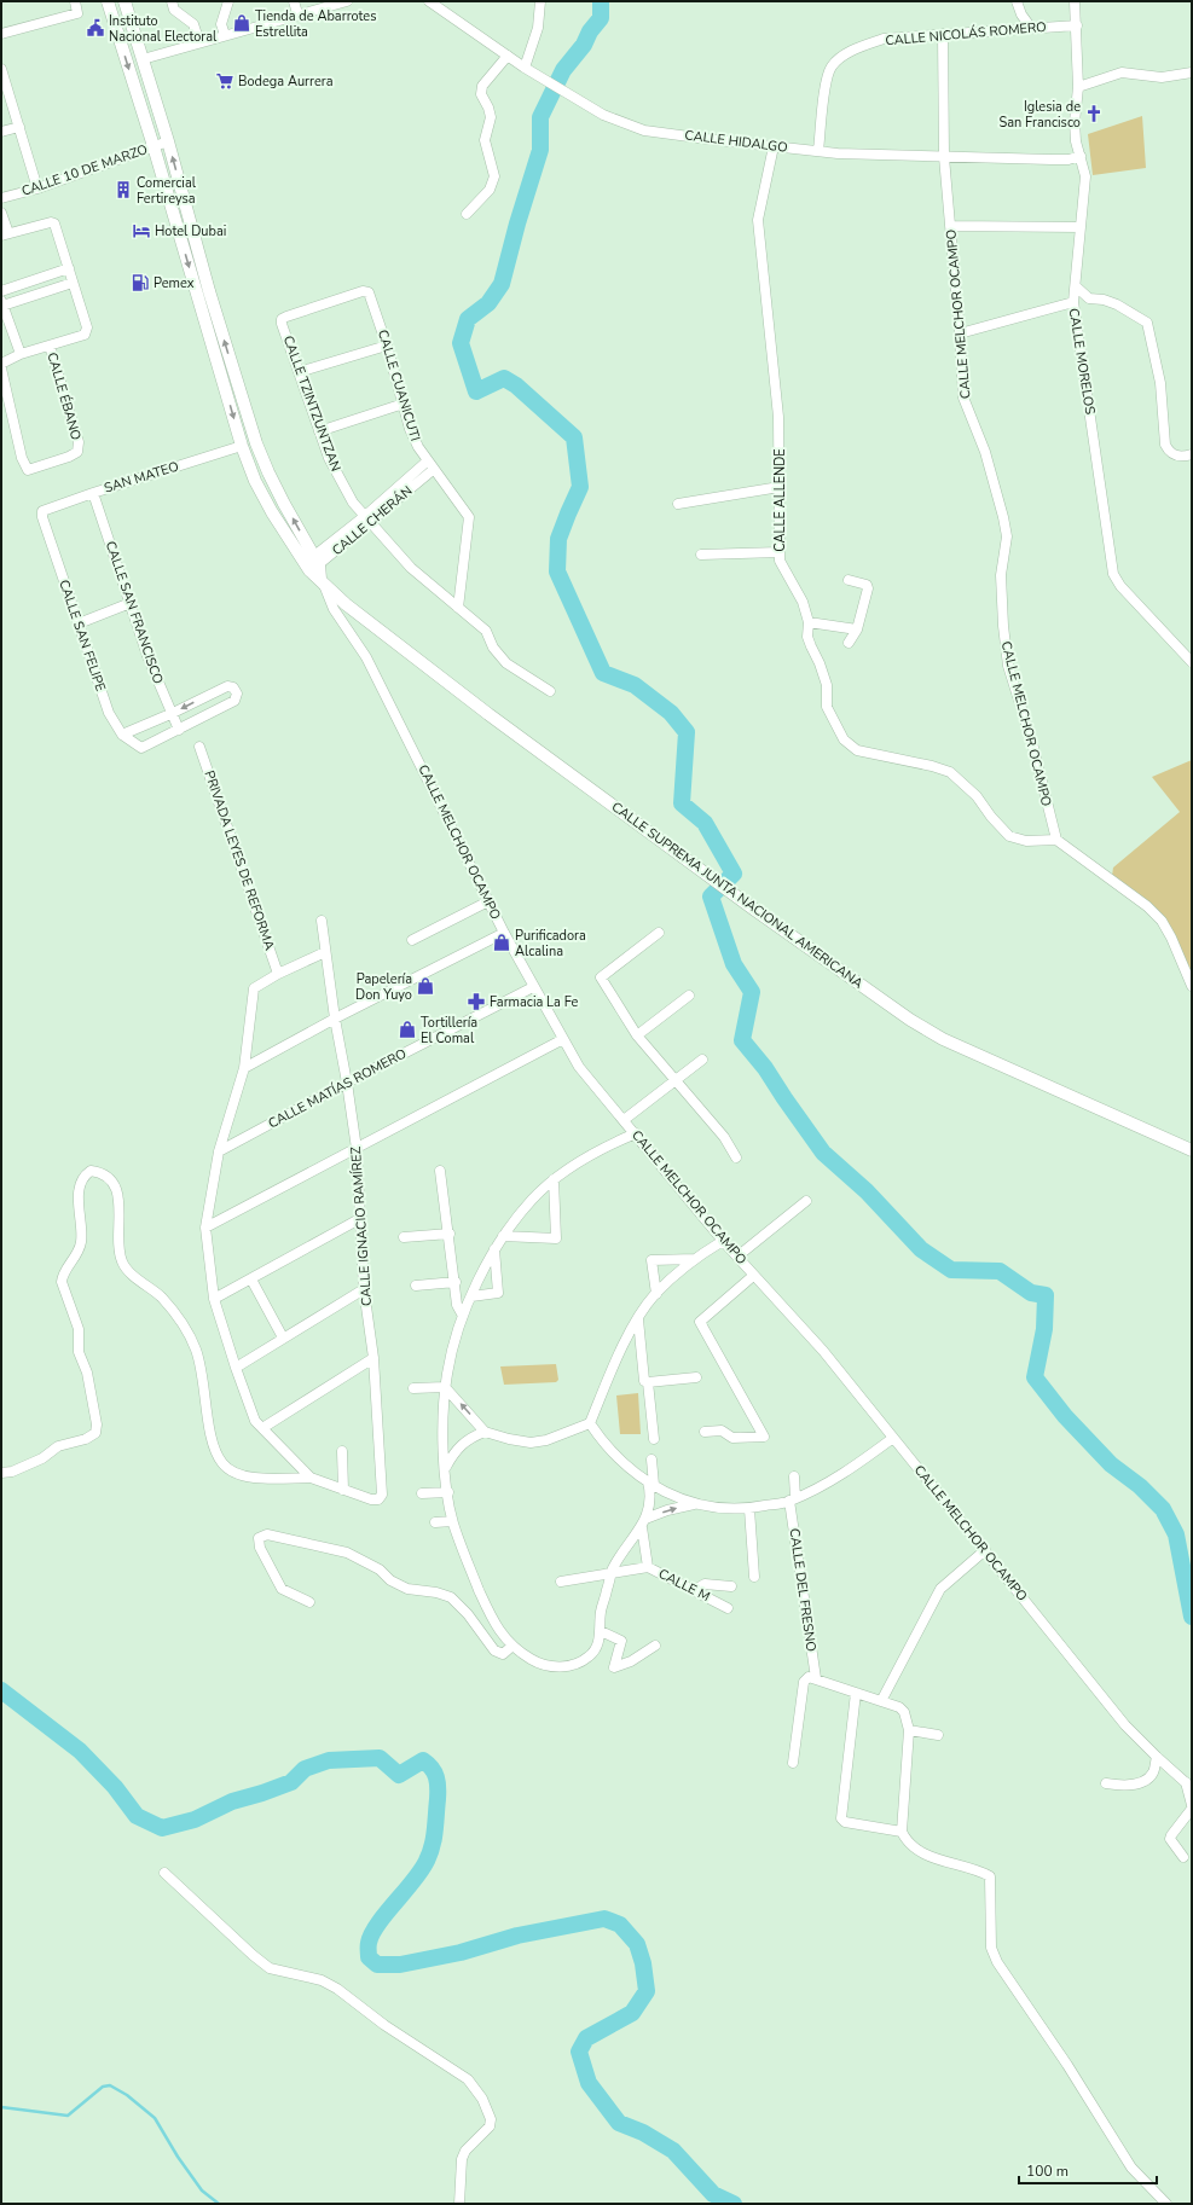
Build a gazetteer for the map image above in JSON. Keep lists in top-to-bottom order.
{
  "streets": {
    "main road": ["CALLE SUPREMA JUNTA NACIONAL AMERICANA"],
    "street": [
      "CALLE NICOLÁS ROMERO",
      "CALLE HIDALGO",
      "CALLE 10 DE MARZO",
      "CALLE MELCHOR OCAMPO",
      "CALLE MORELOS",
      "CALLE CUANICUTI",
      "CALLE ÉBANO",
      "CALLE TZINTZUNTZAN",
      "SAN MATEO",
      "CALLE ALLENDE",
      "CALLE CHERÁN",
      "CALLE SAN FRANCISCO",
      "CALLE SAN FELIPE",
      "PRIVADA LEYES DE REFORMA",
      "CALLE MATÍAS ROMERO",
      "CALLE IGNACIO RAMÍREZ",
      "CALLE M",
      "CALLE DEL FRESNO"
    ]
  },
  "crossings": [
    ["CALLE NICOLÁS ROMERO", "CALLE HIDALGO"],
    ["CALLE NICOLÁS ROMERO", "CALLE MELCHOR OCAMPO"],
    ["CALLE NICOLÁS ROMERO", "CALLE MORELOS"],
    ["CALLE HIDALGO", "CALLE MELCHOR OCAMPO"],
    ["CALLE HIDALGO", "CALLE MORELOS"],
    ["CALLE HIDALGO", "CALLE ALLENDE"],
    ["CALLE MELCHOR OCAMPO", "CALLE ALLENDE"],
    ["CALLE MELCHOR OCAMPO", "CALLE SUPREMA JUNTA NACIONAL AMERICANA"],
    ["CALLE MELCHOR OCAMPO", "CALLE MATÍAS ROMERO"],
    ["CALLE CUANICUTI", "CALLE TZINTZUNTZAN"],
    ["CALLE CUANICUTI", "CALLE CHERÁN"],
    ["CALLE TZINTZUNTZAN", "CALLE CHERÁN"],
    ["SAN MATEO", "CALLE SAN FRANCISCO"],
    ["SAN MATEO", "CALLE SAN FELIPE"],
    ["CALLE SAN FRANCISCO", "CALLE SAN FELIPE"],
    ["CALLE MATÍAS ROMERO", "CALLE IGNACIO RAMÍREZ"]
  ],
  "places": {
    "shop": [
      "Tienda de Abarrotes Estrellita",
      "Purificadora Alcalina",
      "Papelería Don Yuyo",
      "Tortillería El Comal"
    ],
    "public building": ["Instituto Nacional Electoral"],
    "supermarket": ["Bodega Aurrera"],
    "church": ["Iglesia de San Francisco"],
    "building": ["Comercial Fertireysa"],
    "hotel": ["Hotel Dubai"],
    "fuel station": ["Pemex"],
    "pharmacy": ["Farmacia La Fe"]
  },
  "scale_bar": "100 m"
}
